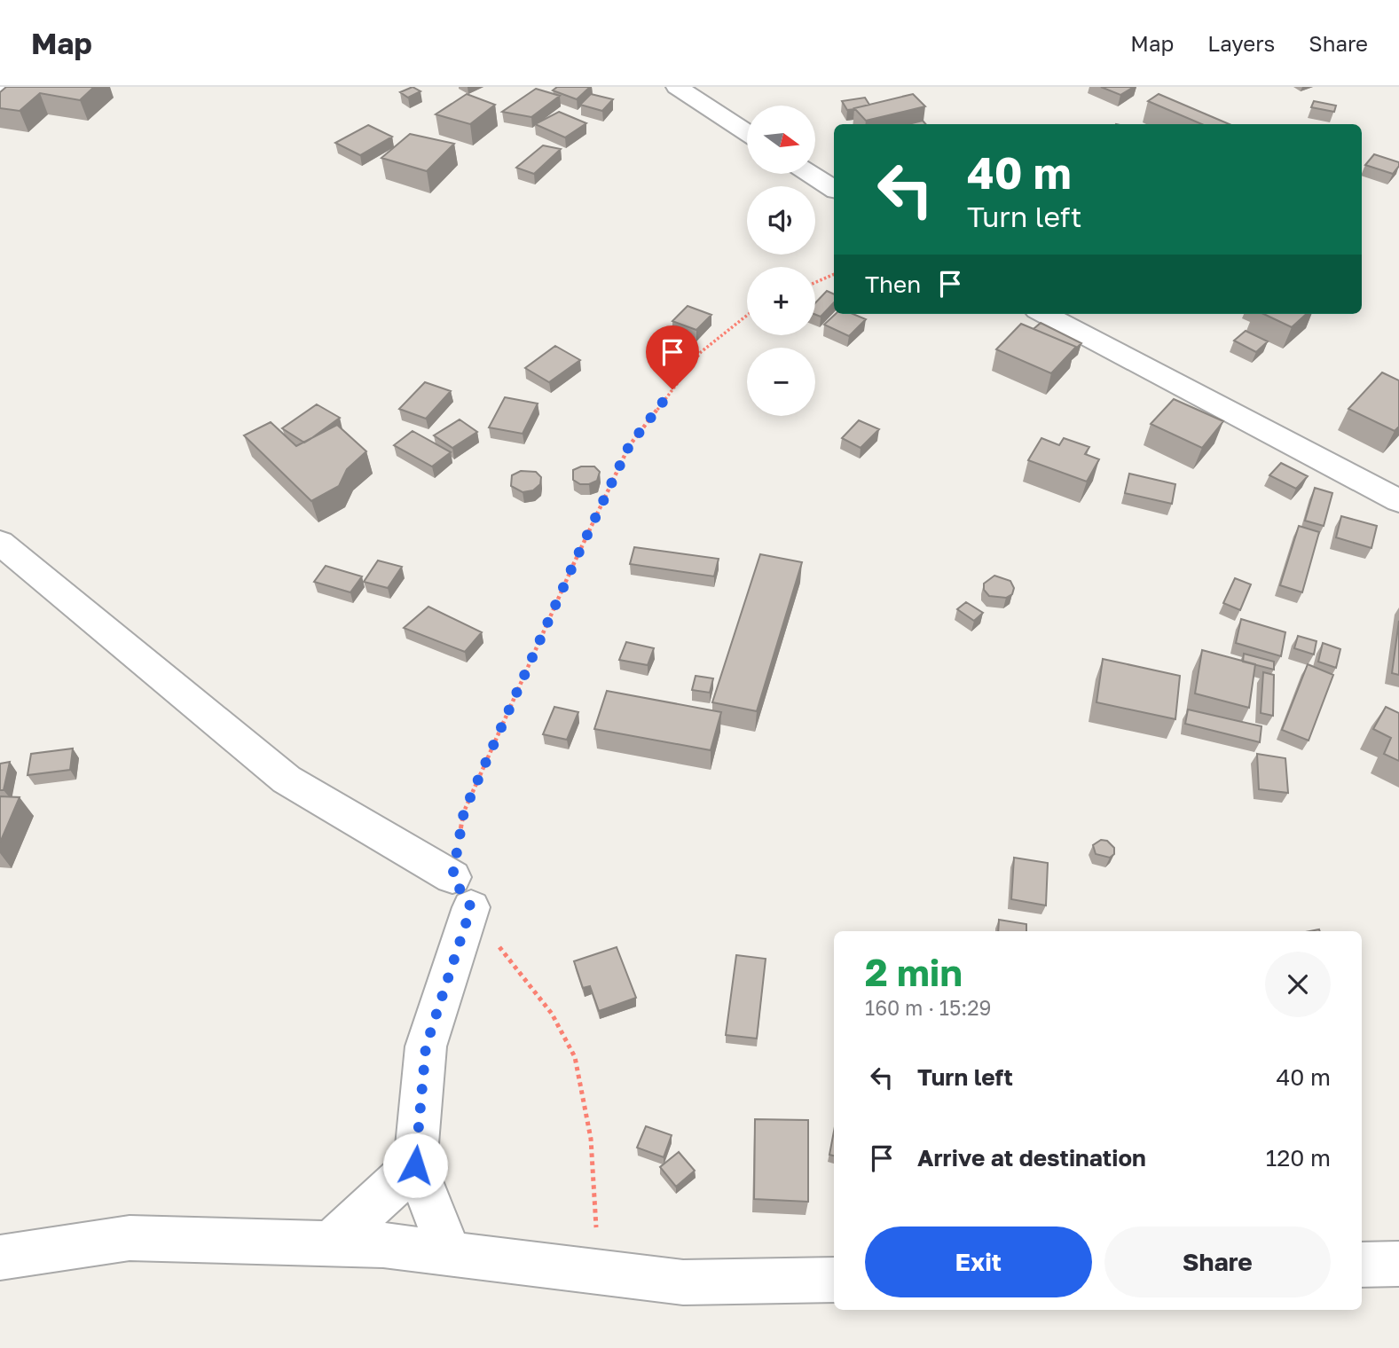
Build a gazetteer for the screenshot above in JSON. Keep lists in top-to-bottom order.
{
  "north": "right",
  "page": {
    "header": "Map",
    "nav": ["Map", "Layers", "Share"],
    "map_buttons": ["+", "−"],
    "turn": ["40 m", "Turn left"],
    "then": "Then",
    "heading": ["2 min", "160 m · 15:29"],
    "list": [
      {
        "name": "Turn left",
        "value": "40 m"
      },
      {
        "name": "Arrive at destination",
        "value": "120 m"
      }
    ],
    "buttons": ["Exit", "Share"]
  }
}
